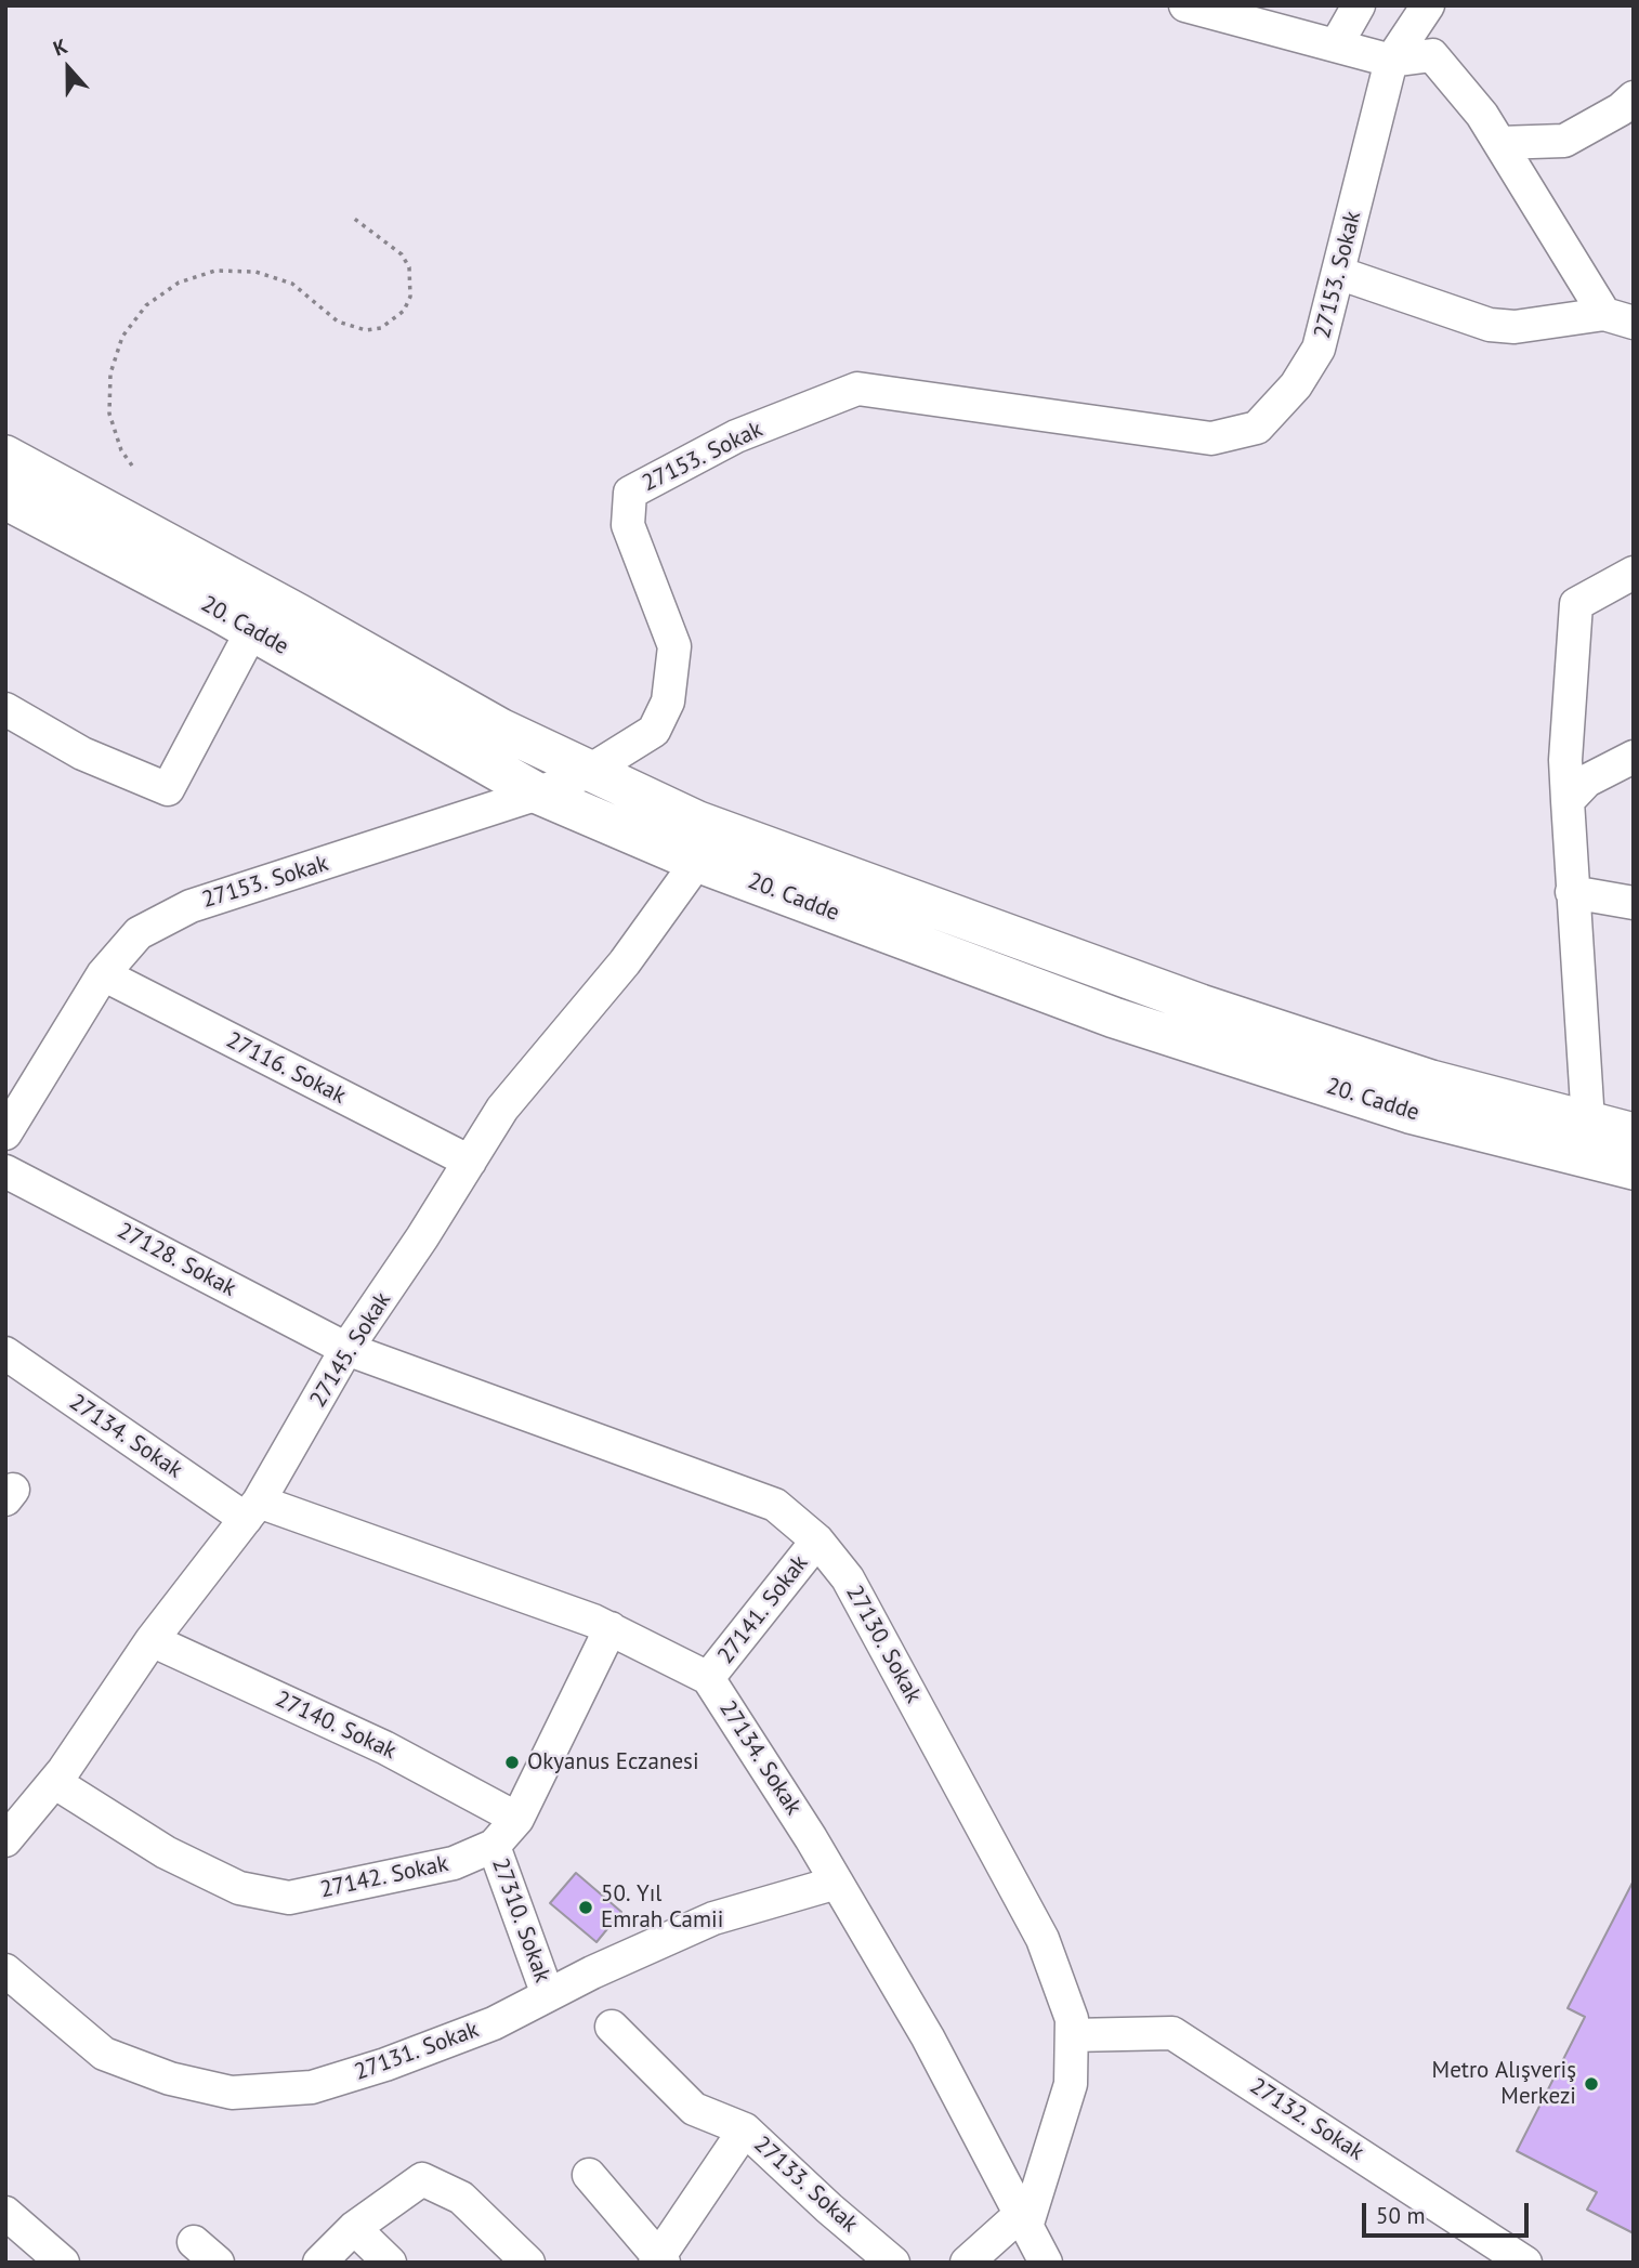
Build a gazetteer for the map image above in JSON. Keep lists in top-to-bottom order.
{
  "streets": {
    "main road": ["20. Cadde"],
    "street": [
      "27153. Sokak",
      "27116. Sokak",
      "27128. Sokak",
      "27145. Sokak",
      "27134. Sokak",
      "27141. Sokak",
      "27130. Sokak",
      "27140. Sokak",
      "27142. Sokak",
      "27310. Sokak",
      "27131. Sokak",
      "27132. Sokak",
      "27133. Sokak"
    ]
  },
  "crossings": [
    ["27153. Sokak", "20. Cadde"],
    ["27153. Sokak", "27116. Sokak"],
    ["20. Cadde", "27145. Sokak"],
    ["27116. Sokak", "27145. Sokak"],
    ["27128. Sokak", "27145. Sokak"],
    ["27128. Sokak", "27130. Sokak"],
    ["27145. Sokak", "27134. Sokak"],
    ["27145. Sokak", "27130. Sokak"],
    ["27145. Sokak", "27140. Sokak"],
    ["27145. Sokak", "27142. Sokak"],
    ["27134. Sokak", "27141. Sokak"],
    ["27134. Sokak", "27130. Sokak"],
    ["27134. Sokak", "27142. Sokak"],
    ["27134. Sokak", "27131. Sokak"],
    ["27141. Sokak", "27130. Sokak"],
    ["27130. Sokak", "27132. Sokak"],
    ["27140. Sokak", "27142. Sokak"],
    ["27142. Sokak", "27310. Sokak"],
    ["27310. Sokak", "27131. Sokak"]
  ],
  "places": ["Okyanus Eczanesi", "50. Yıl Emrah Camii", "Metro Alışveriş Merkezi"],
  "scale_bar": "50 m",
  "north": "top"
}
